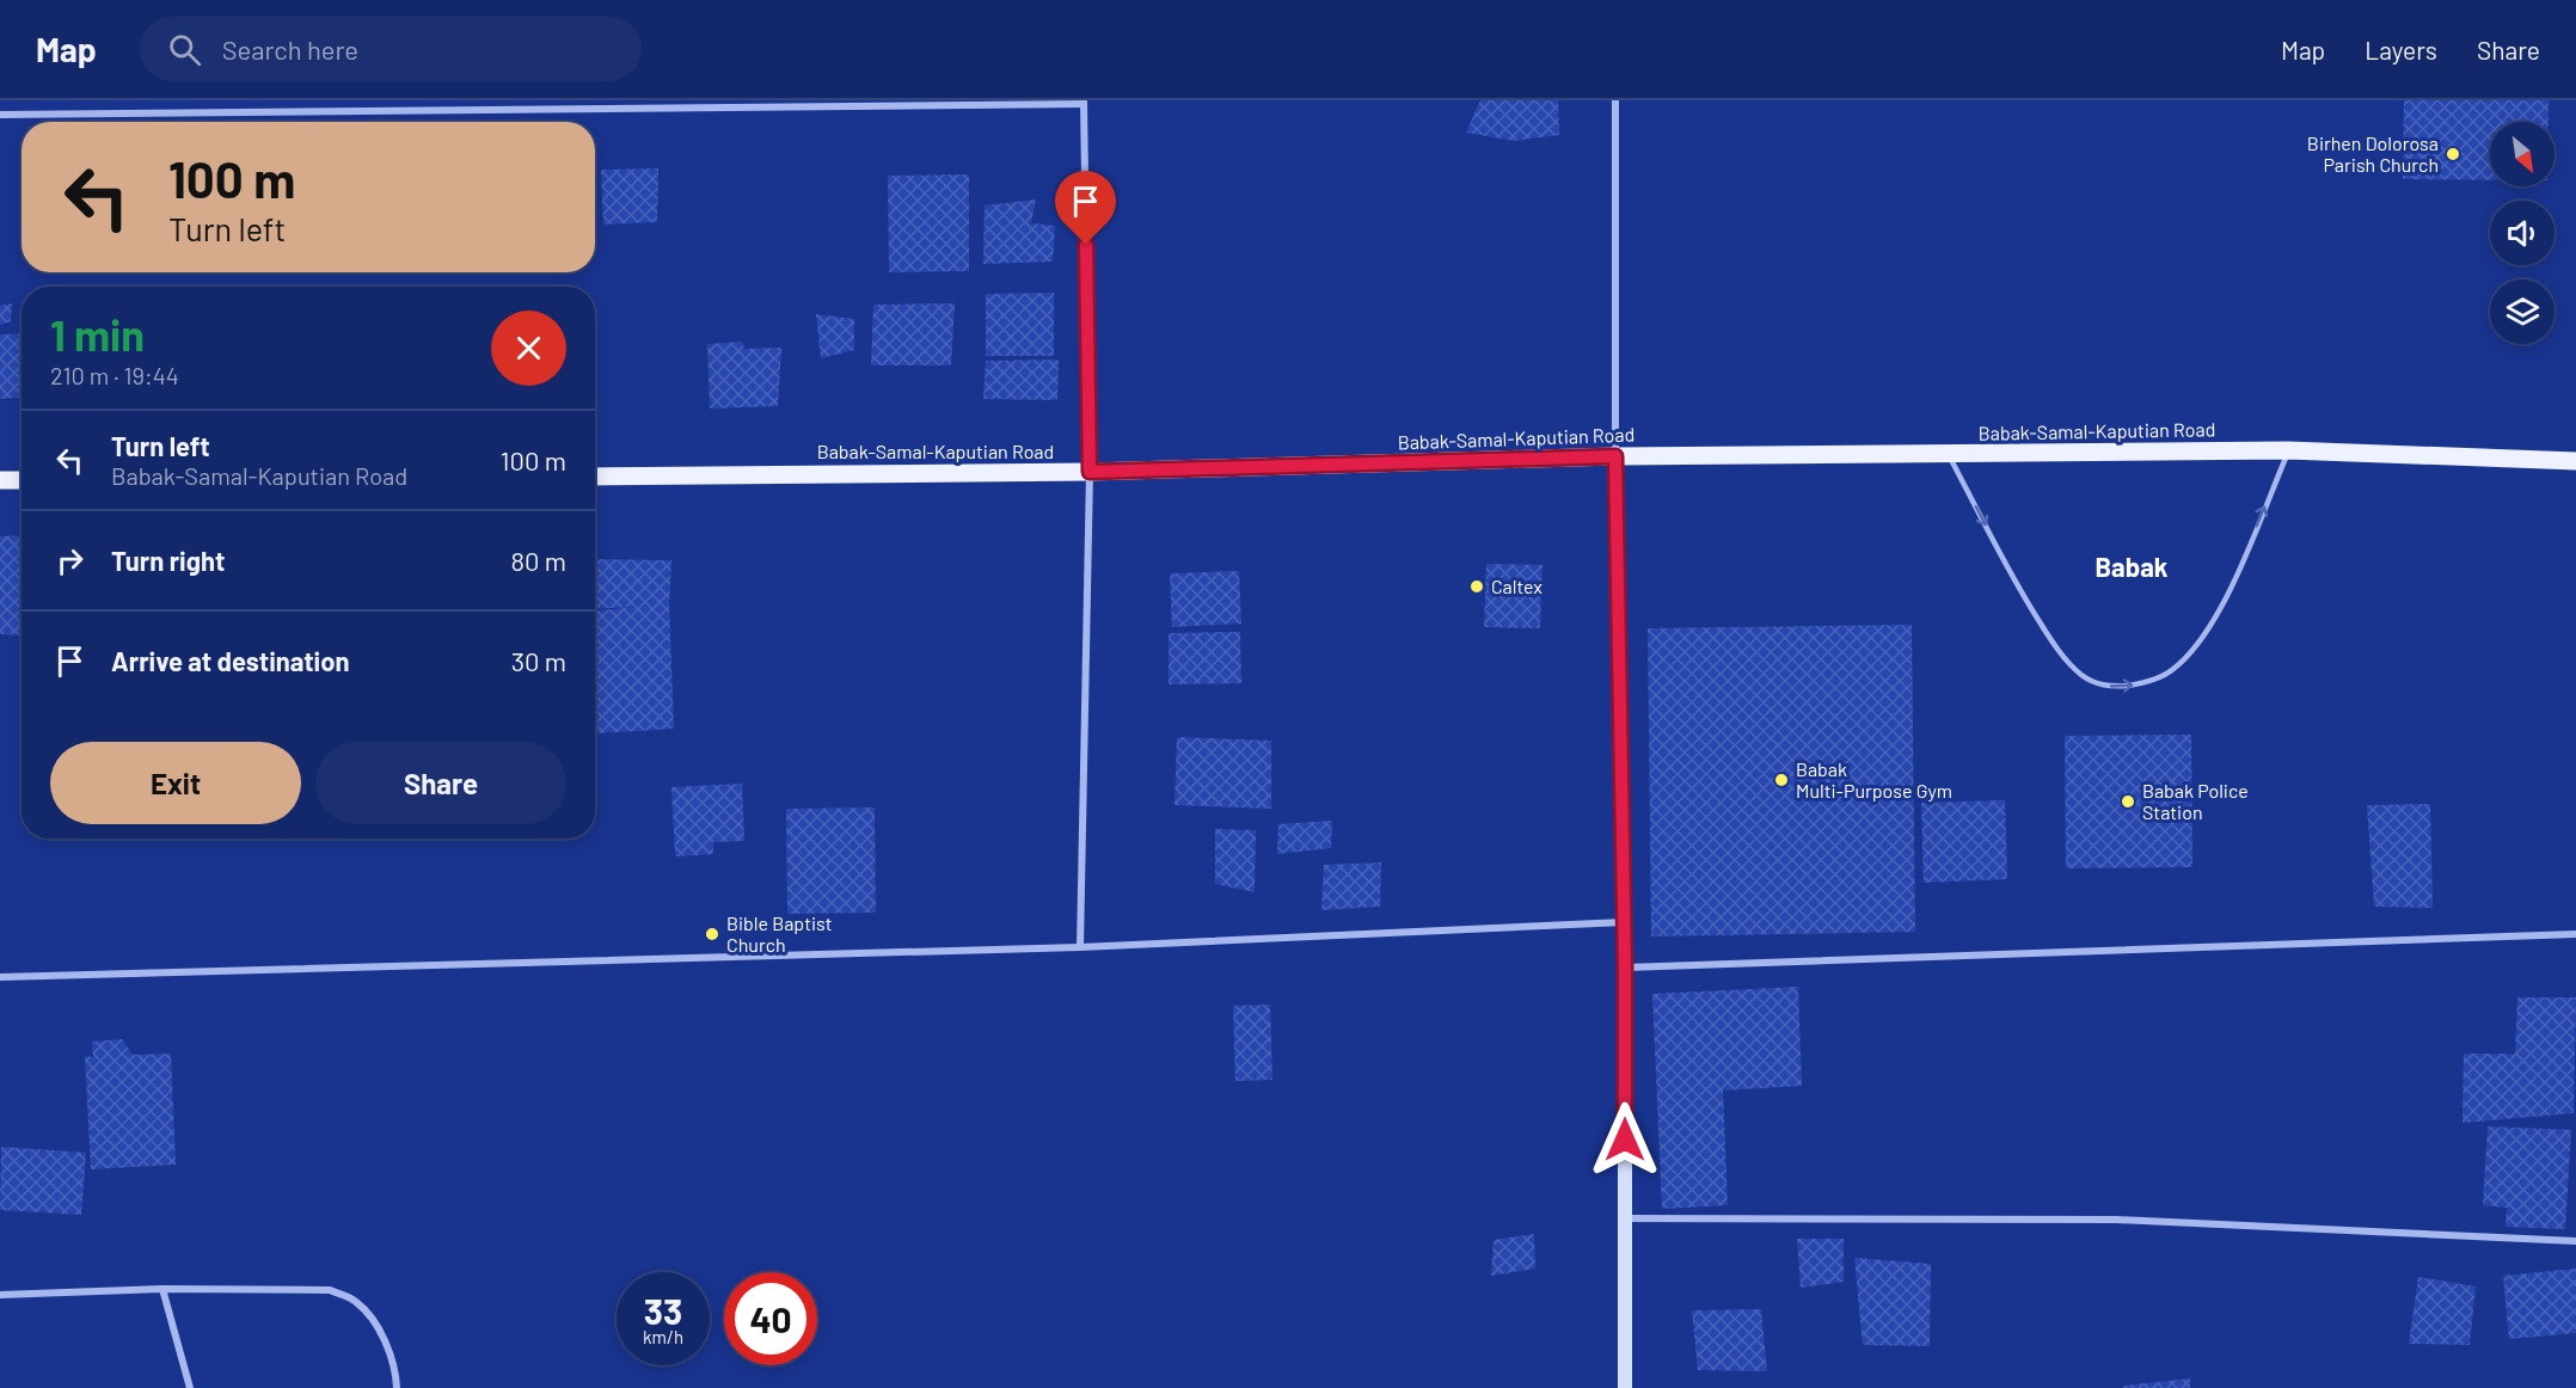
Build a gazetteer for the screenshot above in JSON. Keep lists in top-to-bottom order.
{
  "streets": {
    "main road": ["Babak-Samal-Kaputian Road"]
  },
  "districts": ["Babak"],
  "places": [
    "Birhen Dolorosa Parish Church",
    "Caltex",
    "Babak Multi-Purpose Gym",
    "Babak Police Station",
    "Bible Baptist Church"
  ],
  "north": "bottom right",
  "page": {
    "header": "Map",
    "search": "Search here",
    "nav": ["Map", "Layers", "Share"],
    "turn": ["100 m", "Turn left"],
    "heading": ["1 min", "210 m · 19:44"],
    "list": [
      {
        "name": "Turn left",
        "note": "Babak-Samal-Kaputian Road",
        "value": "100 m"
      },
      {
        "name": "Turn right",
        "value": "80 m"
      },
      {
        "name": "Arrive at destination",
        "value": "30 m"
      }
    ],
    "buttons": ["Exit", "Share"],
    "speed": "33 km/h",
    "limit": "40"
  }
}
